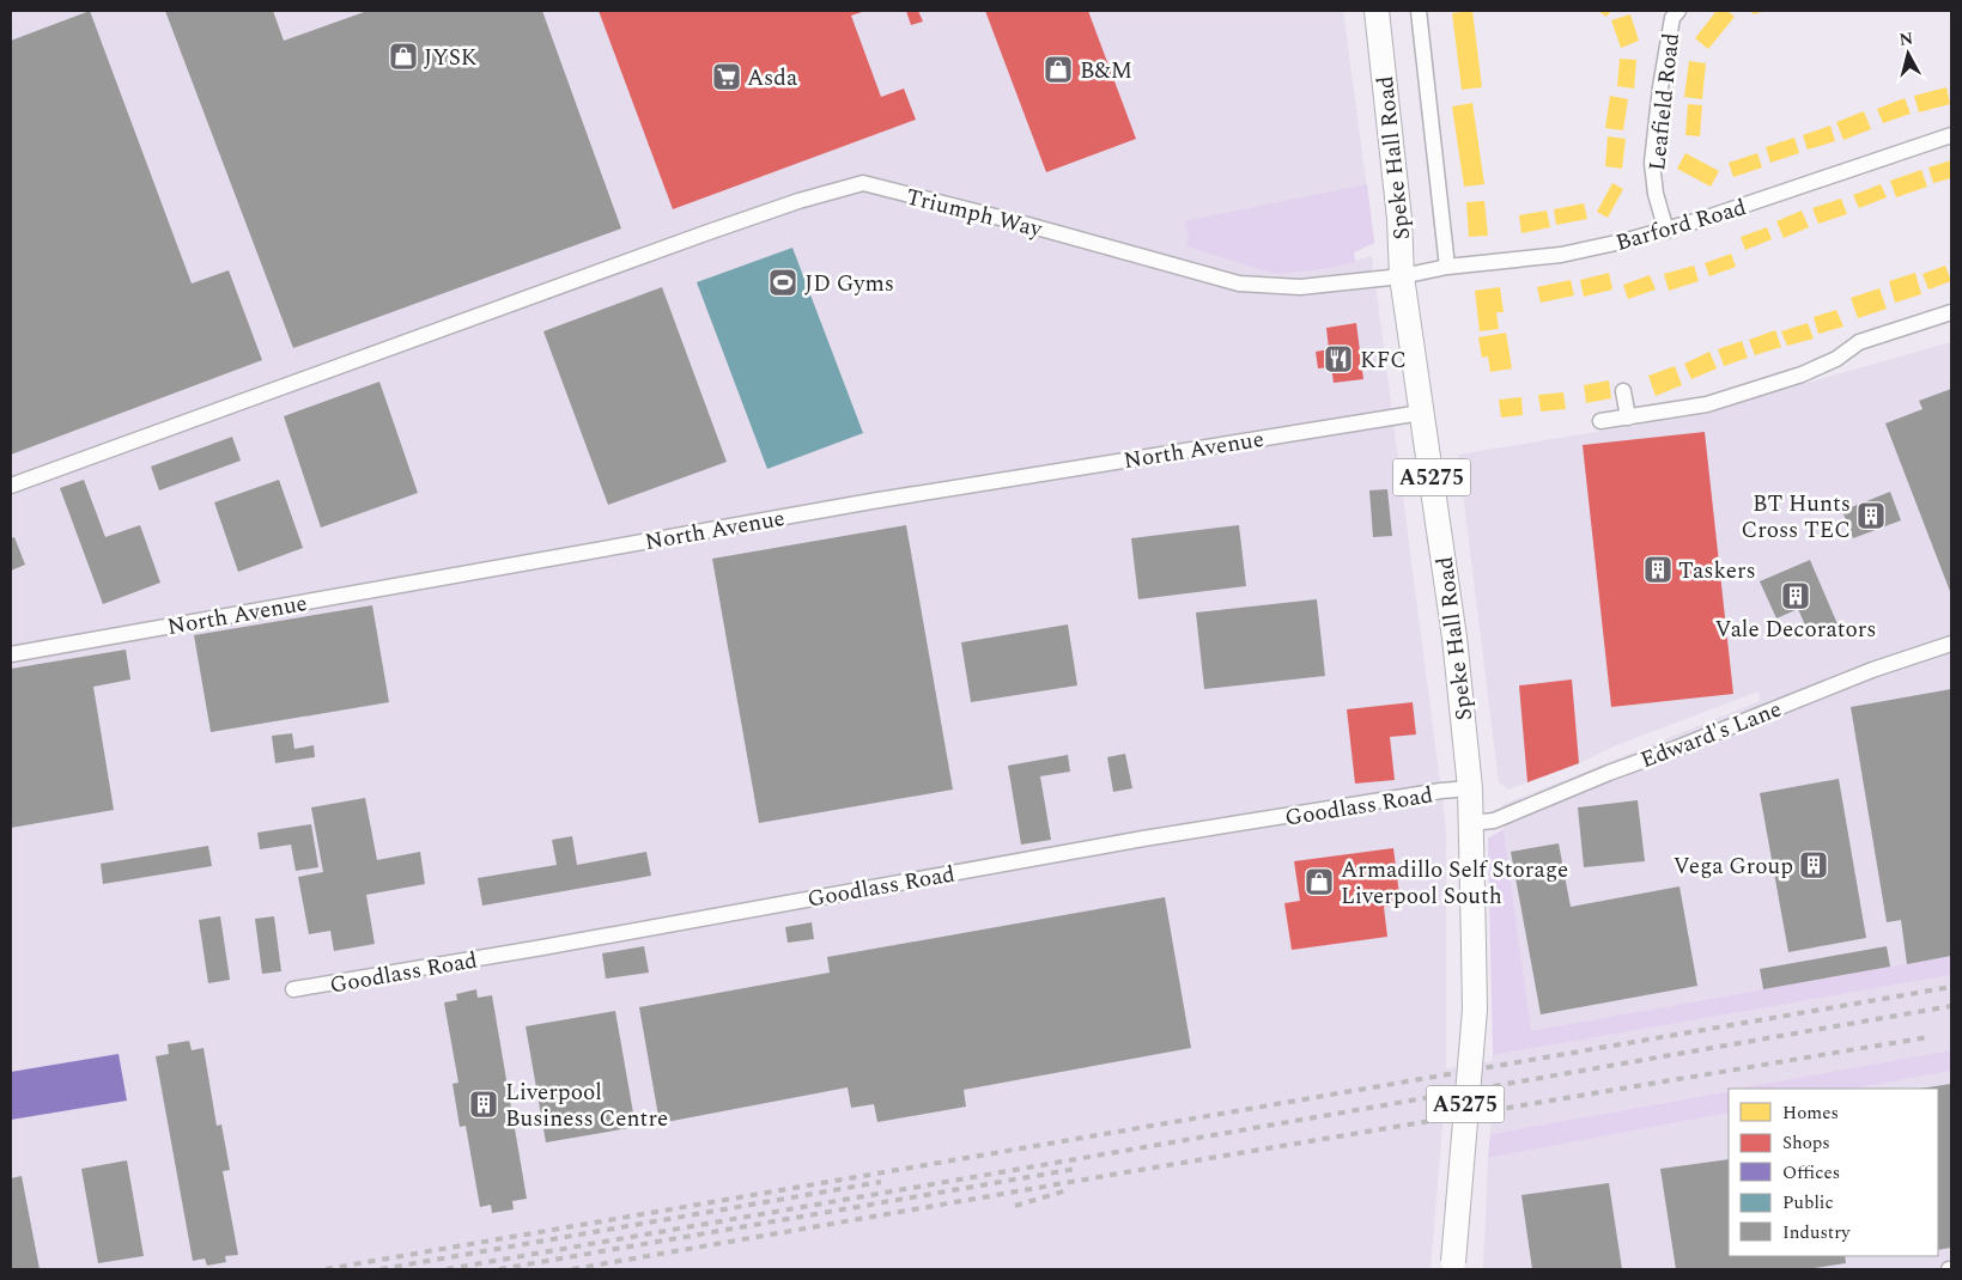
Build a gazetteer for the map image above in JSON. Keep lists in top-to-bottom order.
{
  "streets": {
    "highway": ["Speke Hall Road", "A5275"],
    "street": [
      "Leafield Road",
      "Triumph Way",
      "Barford Road",
      "North Avenue",
      "Edward's Lane",
      "Goodlass Road"
    ]
  },
  "crossings": [
    ["Leafield Road", "Barford Road"],
    ["Speke Hall Road", "Triumph Way"],
    ["Speke Hall Road", "Barford Road"],
    ["Speke Hall Road", "North Avenue"],
    ["Speke Hall Road", "Edward's Lane"],
    ["Speke Hall Road", "Goodlass Road"],
    ["Triumph Way", "Barford Road"]
  ],
  "places": {
    "shop": ["JYSK", "B&M", "Armadillo Self Storage Liverpool South"],
    "supermarket": ["Asda"],
    "sports": ["JD Gyms"],
    "restaurant": ["KFC"],
    "building": [
      "BT Hunts Cross TEC",
      "Taskers",
      "Vale Decorators",
      "Vega Group",
      "Liverpool Business Centre"
    ]
  },
  "legend": [
    "Homes",
    "Shops",
    "Offices",
    "Public",
    "Industry"
  ],
  "north": "top"
}
